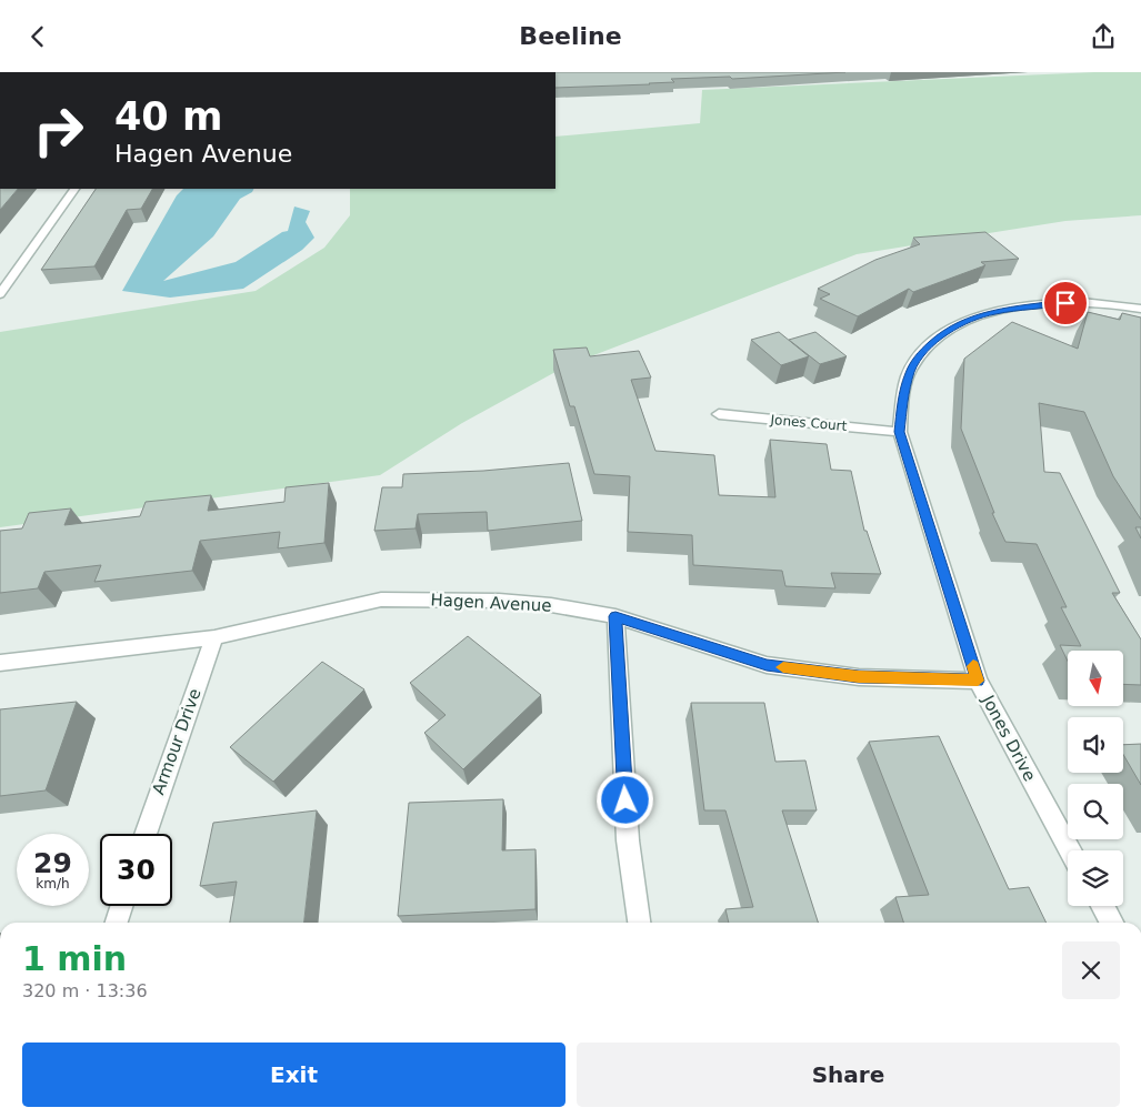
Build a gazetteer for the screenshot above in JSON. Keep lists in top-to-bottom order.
{
  "streets": {
    "street": [
      "Jones Court",
      "Hagen Avenue",
      "Jones Drive",
      "Armour Drive"
    ]
  },
  "crossings": [
    ["Jones Court", "Jones Drive"],
    ["Hagen Avenue", "Jones Drive"],
    ["Hagen Avenue", "Armour Drive"]
  ],
  "north": "bottom",
  "page": {
    "header": "Beeline",
    "turn": ["40 m", "Hagen Avenue"],
    "speed": "29 km/h",
    "limit": "30",
    "heading": ["1 min", "320 m · 13:36"],
    "buttons": ["Exit", "Share"]
  }
}
